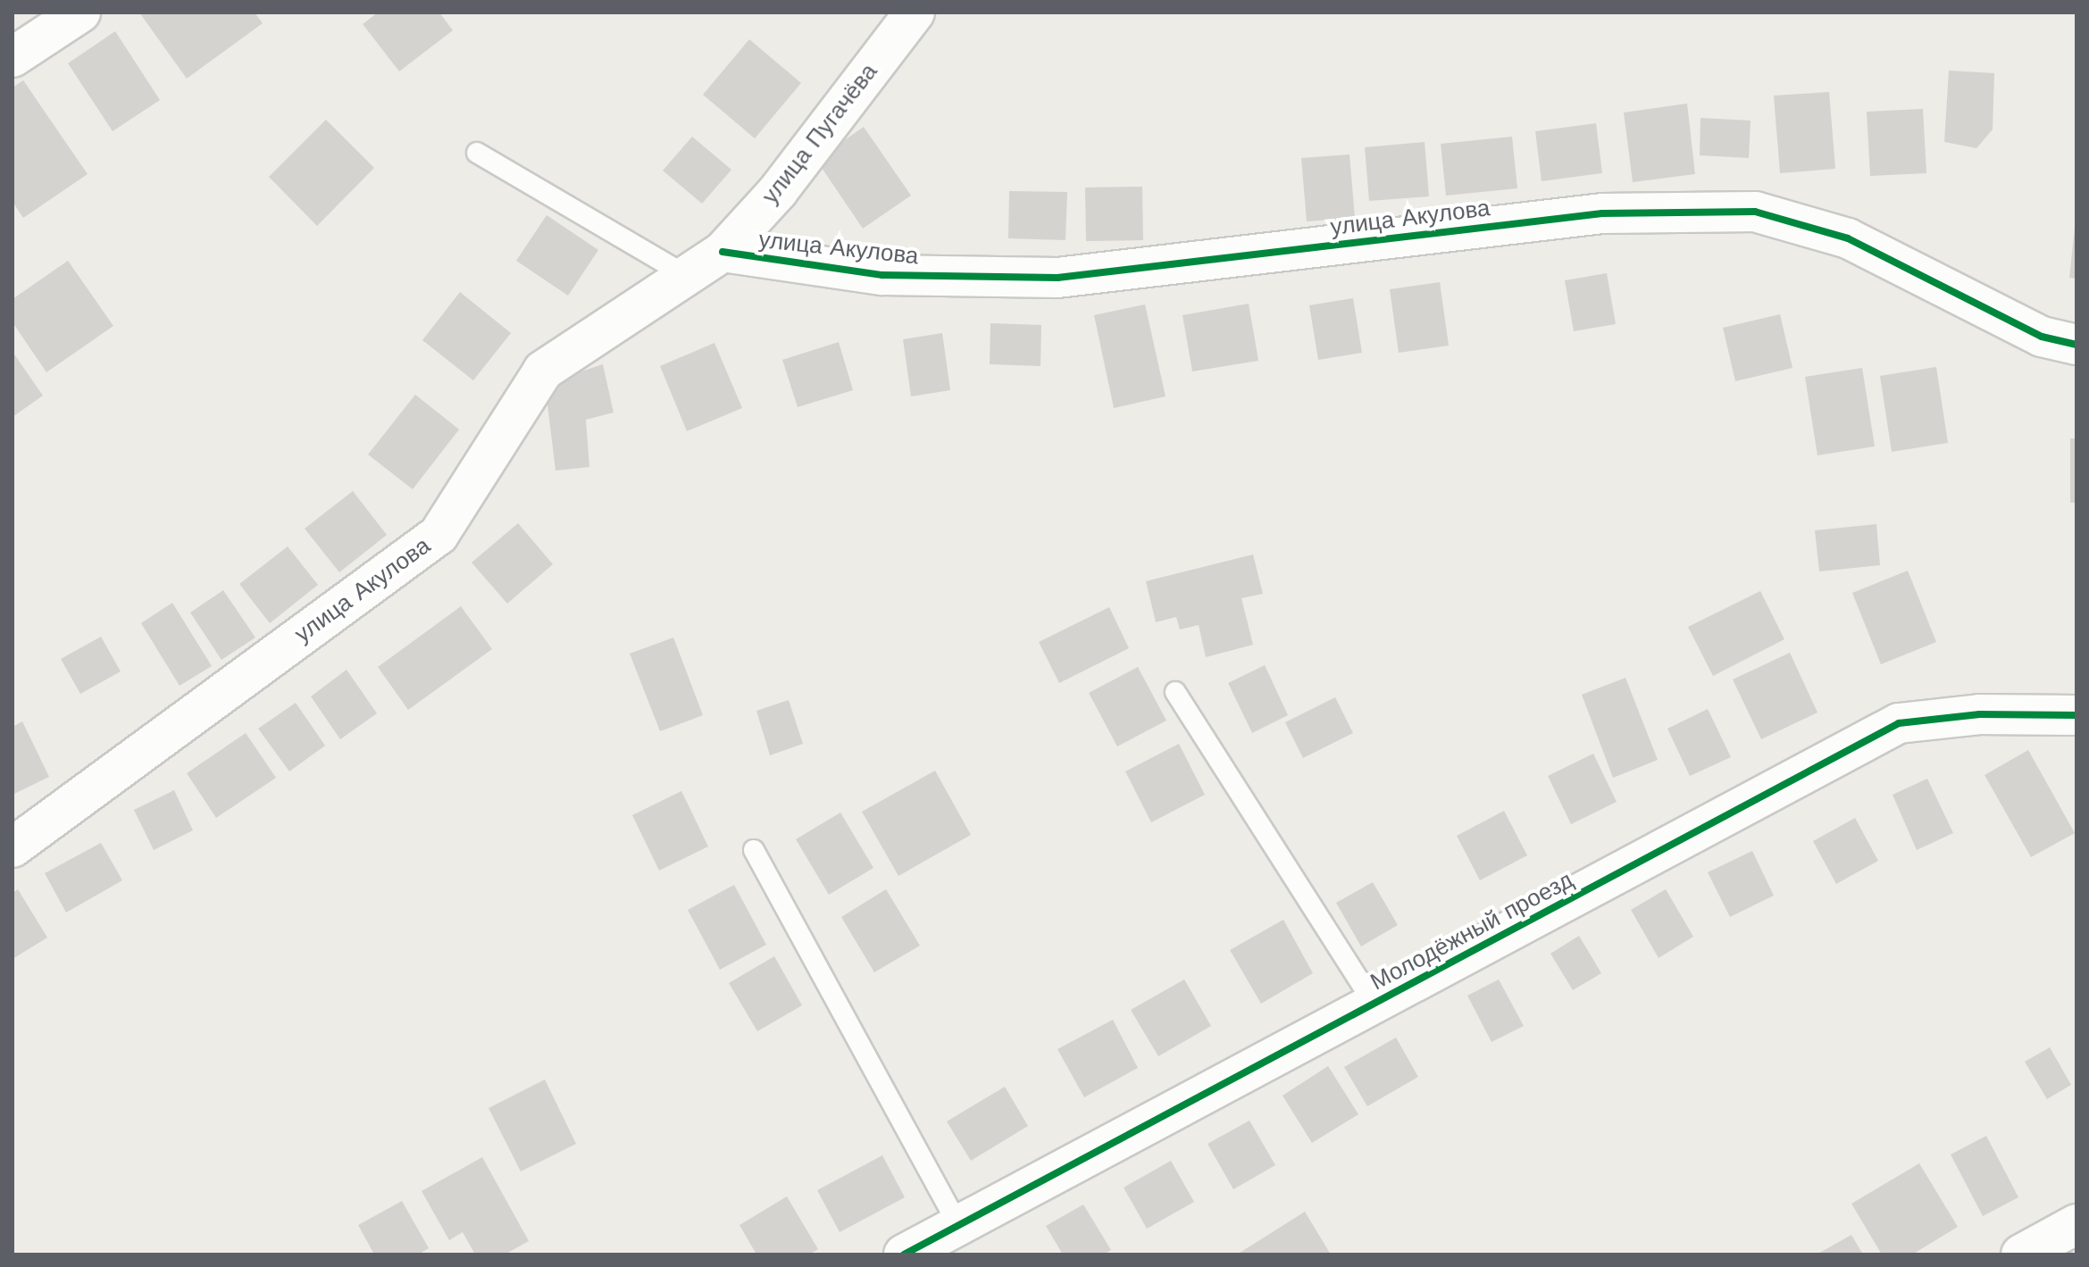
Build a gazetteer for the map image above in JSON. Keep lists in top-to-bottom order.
{
  "streets": {
    "street": ["улица Пугачёва", "улица Акулова", "Молодёжный проезд"]
  },
  "crossings": [
    ["улица Пугачёва", "улица Акулова"]
  ]
}
